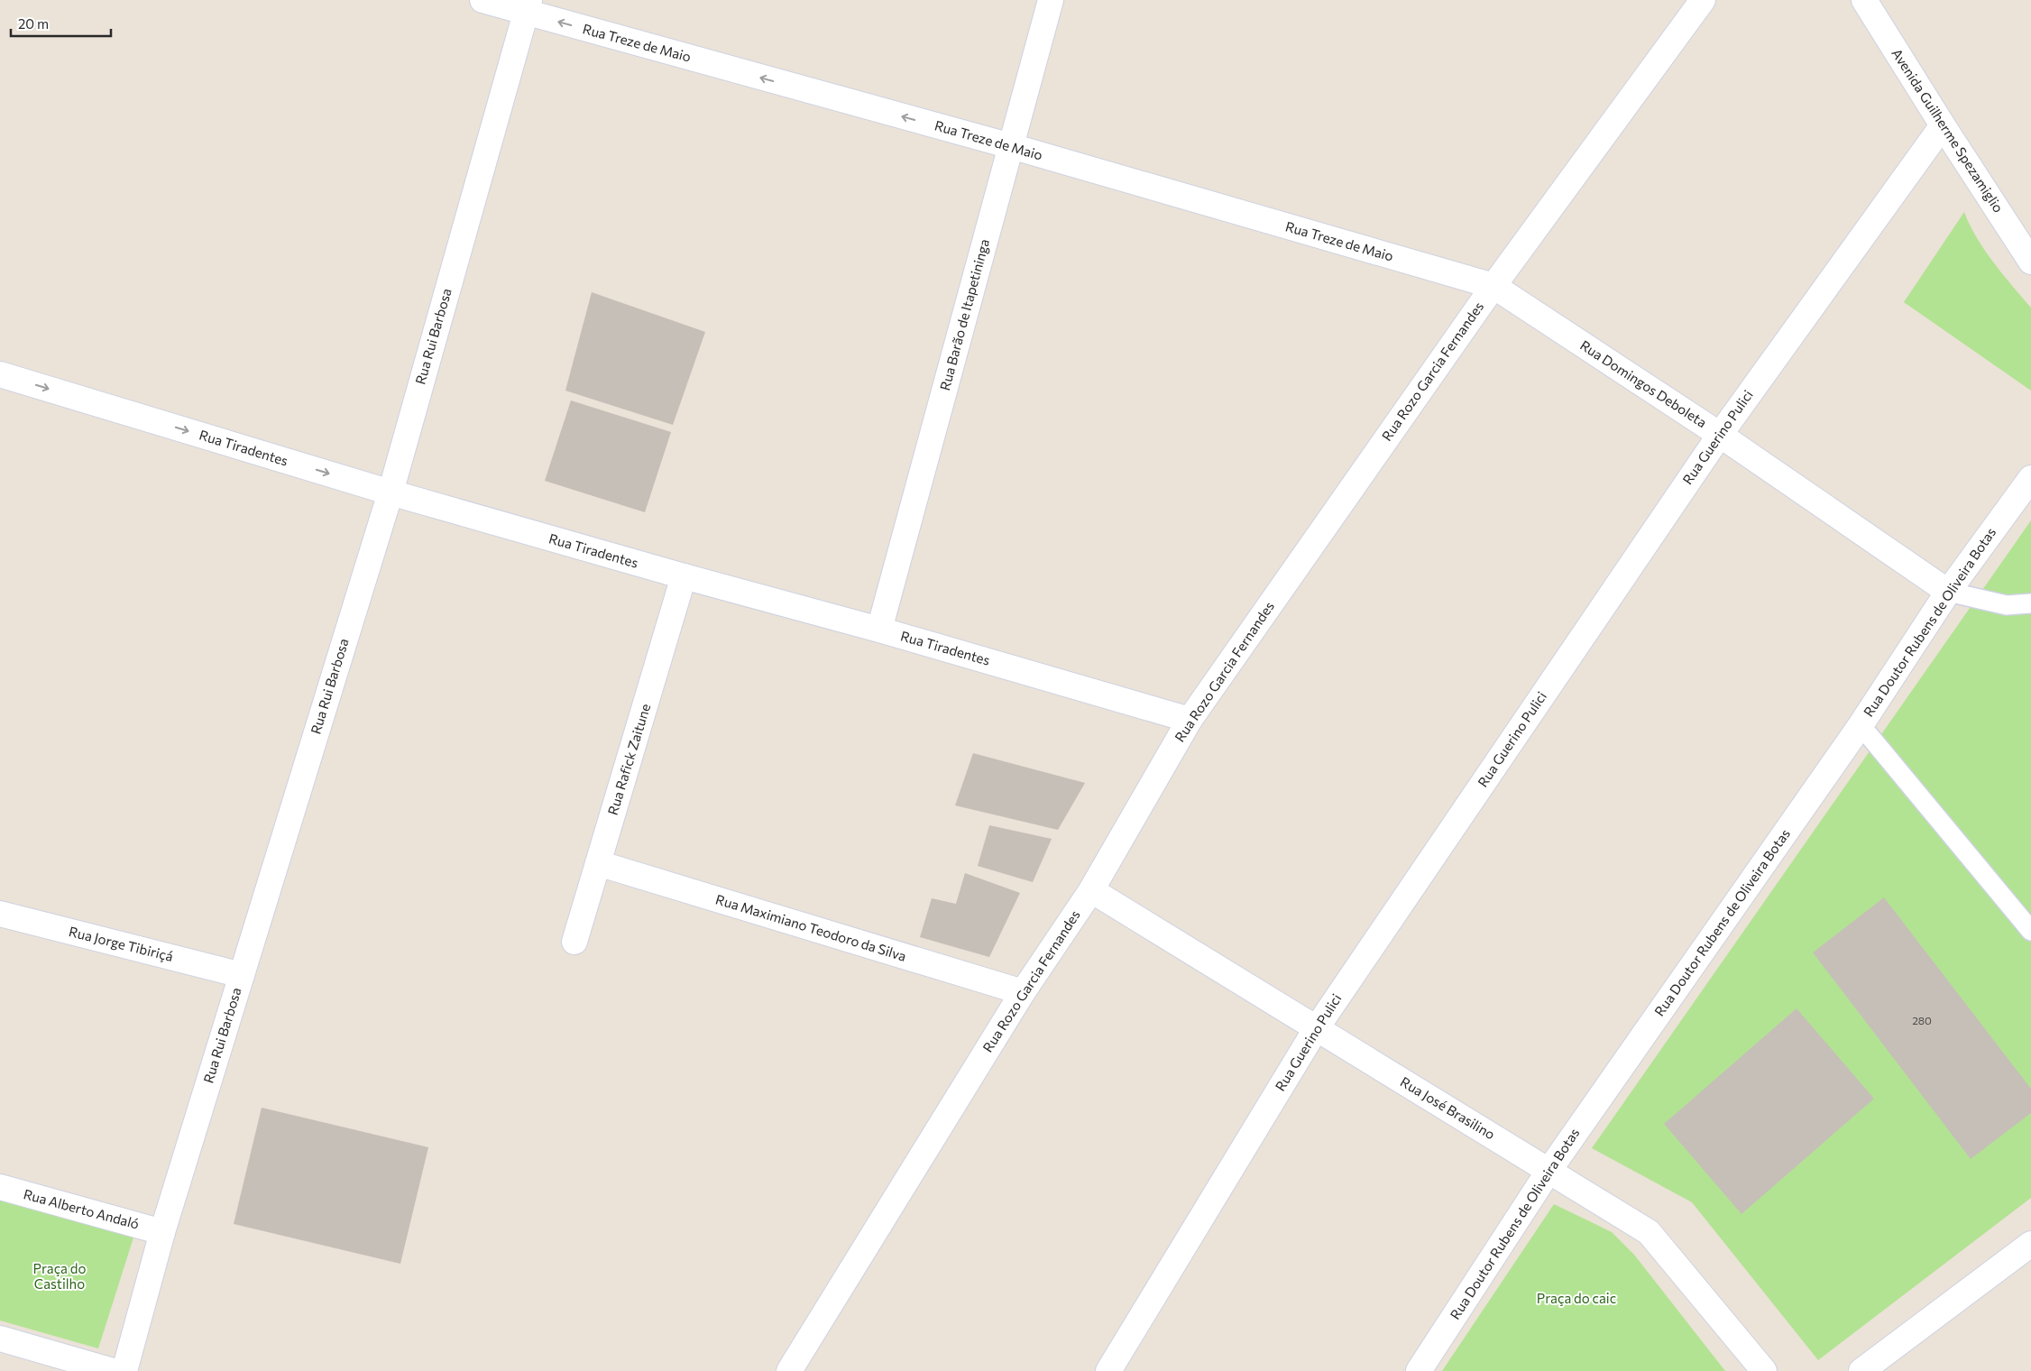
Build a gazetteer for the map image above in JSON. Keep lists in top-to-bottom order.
{
  "streets": {
    "street": [
      "Rua Treze de Maio",
      "Avenida Guilherme Spezamiglio",
      "Rua Barão de Itapetininga",
      "Rua Rui Barbosa",
      "Rua Rozo Garcia Fernandes",
      "Rua Domingos Deboleta",
      "Rua Guerino Pulici",
      "Rua Tiradentes",
      "Rua Doutor Rubens de Oliveira Botas",
      "Rua Rafick Zaitune",
      "Rua Maximiano Teodoro da Silva",
      "Rua Jorge Tibiriçá",
      "Rua José Brasilino",
      "Rua Alberto Andaló"
    ]
  },
  "crossings": [
    ["Rua Treze de Maio", "Rua Barão de Itapetininga"],
    ["Rua Treze de Maio", "Rua Rui Barbosa"],
    ["Rua Treze de Maio", "Rua Rozo Garcia Fernandes"],
    ["Rua Treze de Maio", "Rua Domingos Deboleta"],
    ["Avenida Guilherme Spezamiglio", "Rua Guerino Pulici"],
    ["Rua Barão de Itapetininga", "Rua Tiradentes"],
    ["Rua Rui Barbosa", "Rua Tiradentes"],
    ["Rua Rui Barbosa", "Rua Jorge Tibiriçá"],
    ["Rua Rui Barbosa", "Rua Alberto Andaló"],
    ["Rua Rozo Garcia Fernandes", "Rua Domingos Deboleta"],
    ["Rua Rozo Garcia Fernandes", "Rua Tiradentes"],
    ["Rua Rozo Garcia Fernandes", "Rua Maximiano Teodoro da Silva"],
    ["Rua Rozo Garcia Fernandes", "Rua José Brasilino"],
    ["Rua Domingos Deboleta", "Rua Guerino Pulici"],
    ["Rua Domingos Deboleta", "Rua Doutor Rubens de Oliveira Botas"],
    ["Rua Guerino Pulici", "Rua José Brasilino"],
    ["Rua Tiradentes", "Rua Rafick Zaitune"],
    ["Rua Doutor Rubens de Oliveira Botas", "Rua José Brasilino"],
    ["Rua Rafick Zaitune", "Rua Maximiano Teodoro da Silva"]
  ],
  "one_way": ["Rua Treze de Maio"],
  "parks": ["Praça do Castilho", "Praça do caic"],
  "house_numbers": ["280"],
  "scale_bar": "20 m"
}
